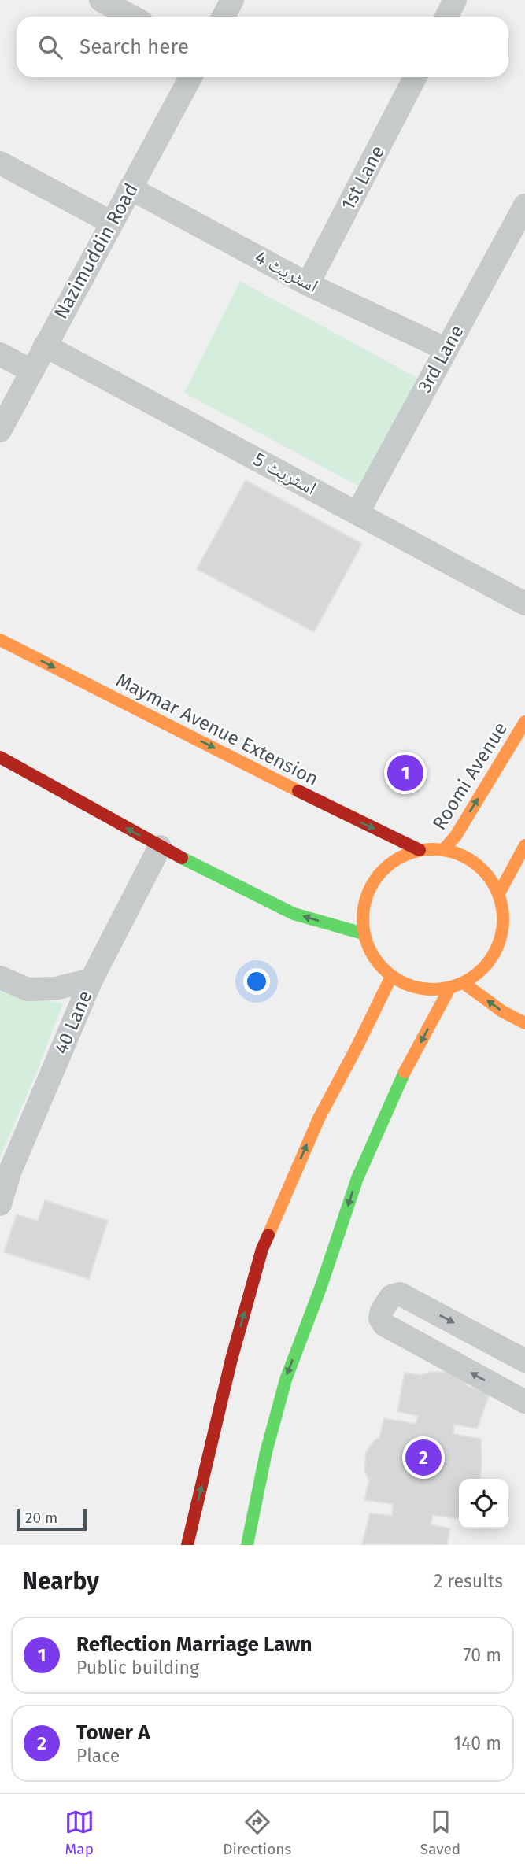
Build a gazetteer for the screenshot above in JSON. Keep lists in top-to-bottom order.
{
  "streets": {
    "main road": ["Maymar Avenue Extension", "Roomi Avenue"],
    "street": [
      "1st Lane",
      "Nazimuddin Road",
      "اسٹریٹ 4",
      "3rd Lane",
      "اسٹریٹ 5",
      "40 Lane"
    ]
  },
  "crossings": [
    ["1st Lane", "اسٹریٹ 4"],
    ["Nazimuddin Road", "اسٹریٹ 4"],
    ["Nazimuddin Road", "اسٹریٹ 5"],
    ["اسٹریٹ 4", "3rd Lane"],
    ["3rd Lane", "اسٹریٹ 5"],
    ["Maymar Avenue Extension", "Roomi Avenue"]
  ],
  "scale_bar": "20 m",
  "page": {
    "search": "Search here",
    "pins": ["1", "2"],
    "scale": "20 m",
    "heading": ["Nearby", "2 results"],
    "list": [
      {
        "mark": "1",
        "name": "Reflection Marriage Lawn",
        "note": "Public building",
        "value": "70 m"
      },
      {
        "mark": "2",
        "name": "Tower A",
        "note": "Place",
        "value": "140 m"
      }
    ],
    "nav": ["Map", "Directions", "Saved"]
  }
}
